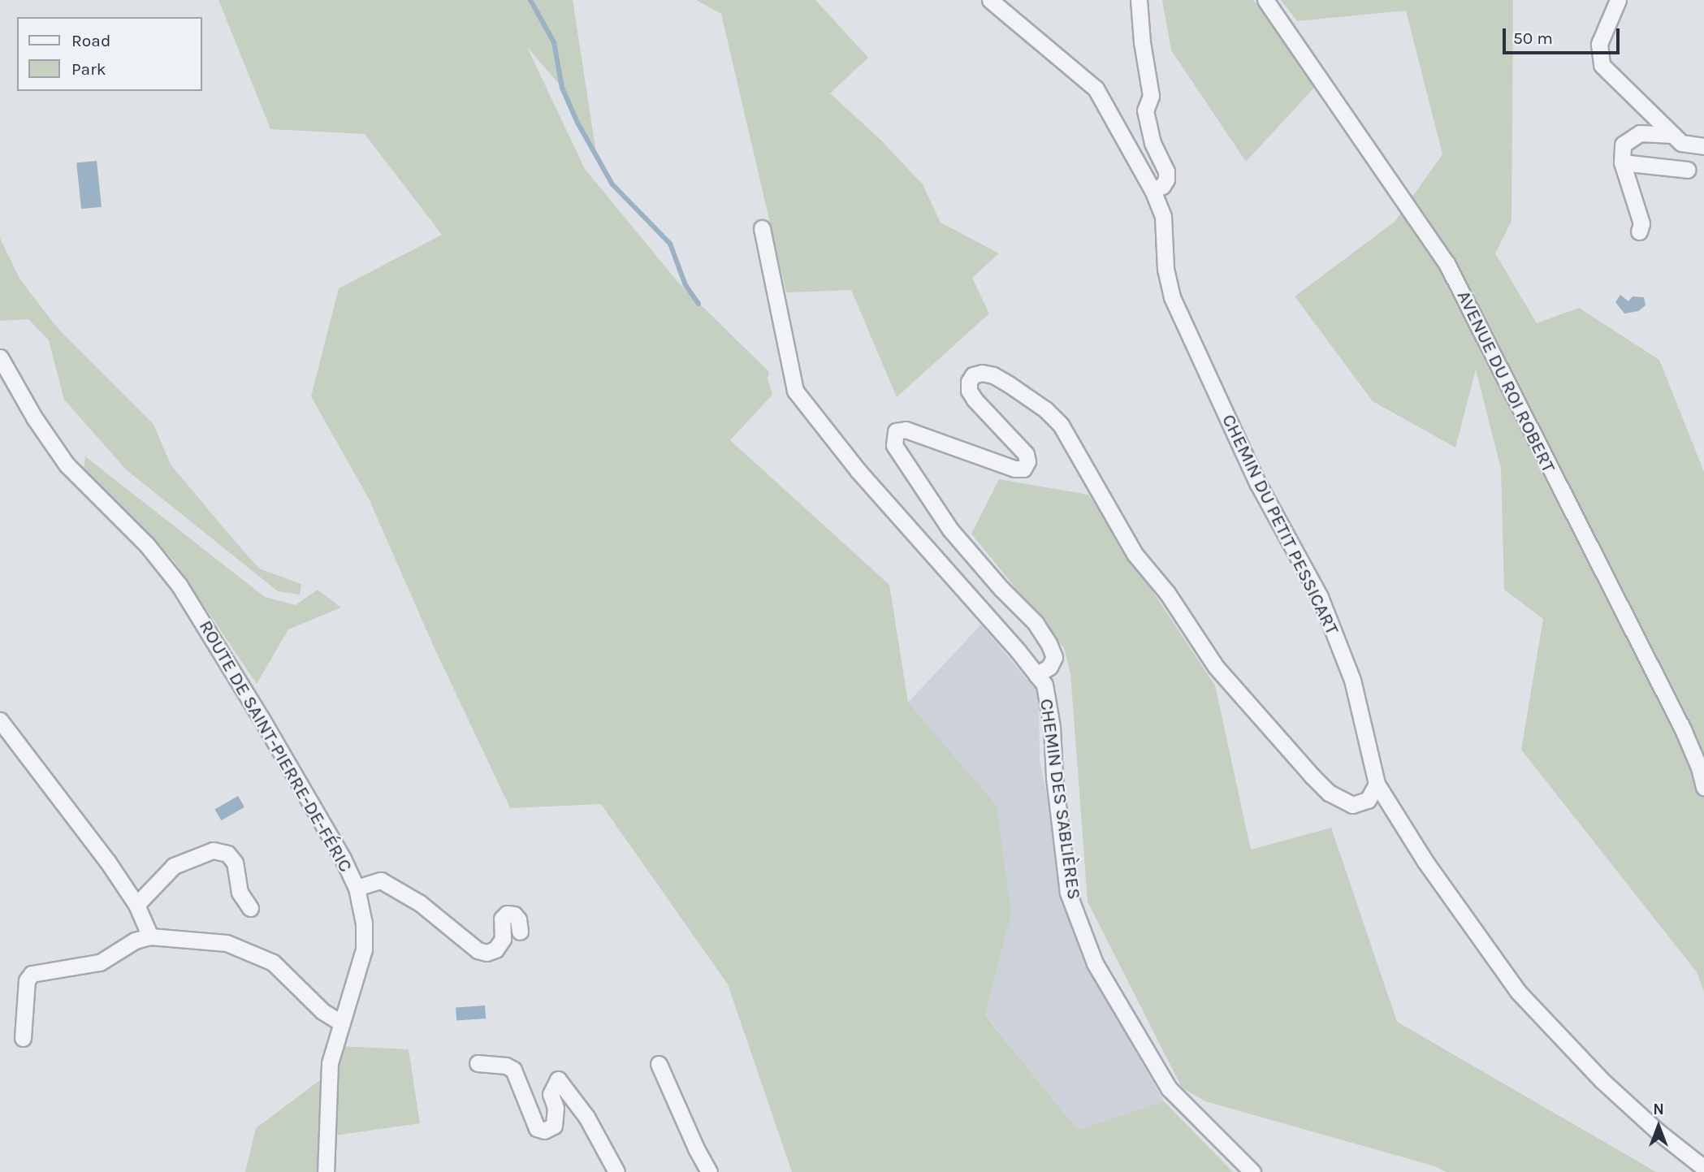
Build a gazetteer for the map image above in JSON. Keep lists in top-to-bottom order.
{
  "streets": {
    "street": [
      "AVENUE DU ROI ROBERT",
      "CHEMIN DU PETIT PESSICART",
      "ROUTE DE SAINT-PIERRE-DE-FÉRIC",
      "CHEMIN DES SABLIÈRES"
    ]
  },
  "legend": ["Road", "Park"],
  "scale_bar": "50 m",
  "north": "top"
}
